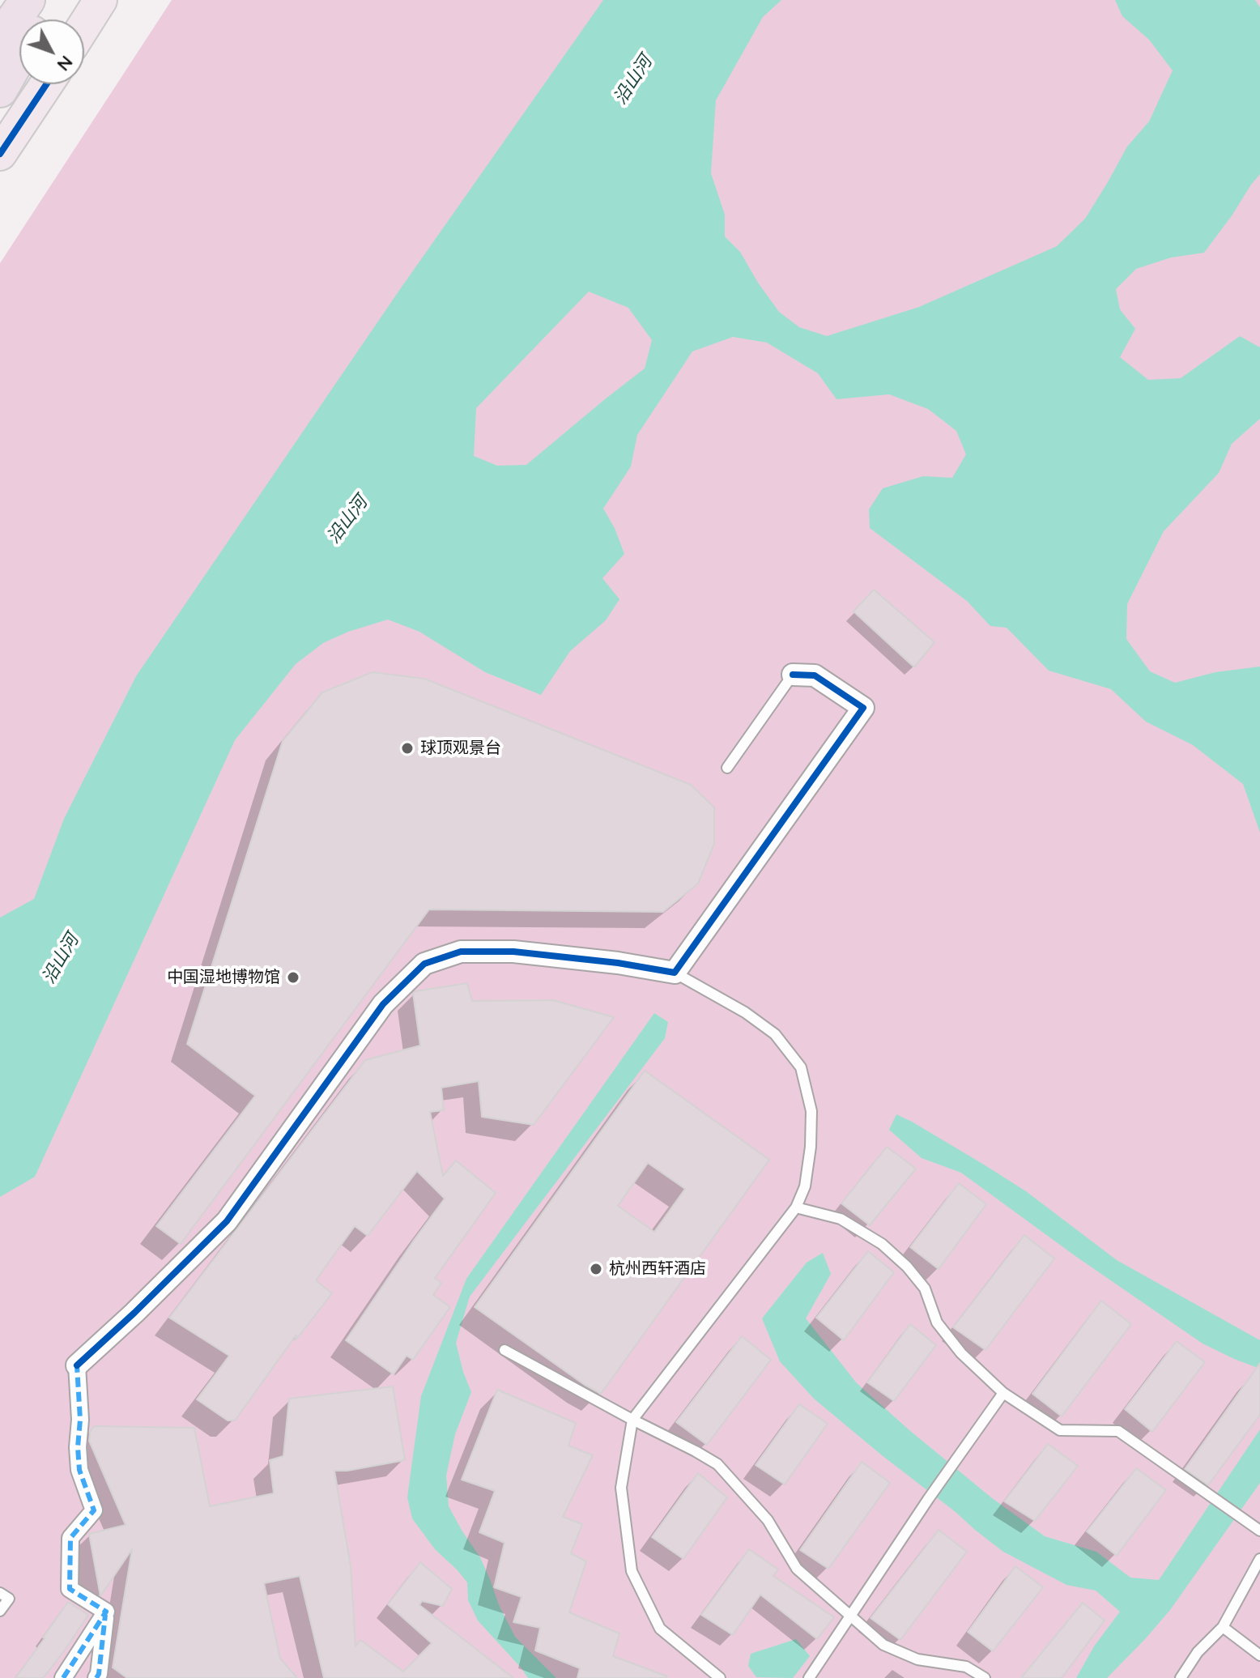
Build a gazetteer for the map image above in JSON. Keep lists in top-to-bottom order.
{
  "water": ["沿山河"],
  "places": ["球顶观景台", "中国湿地博物馆", "杭州西轩酒店"],
  "north": "bottom right"
}
